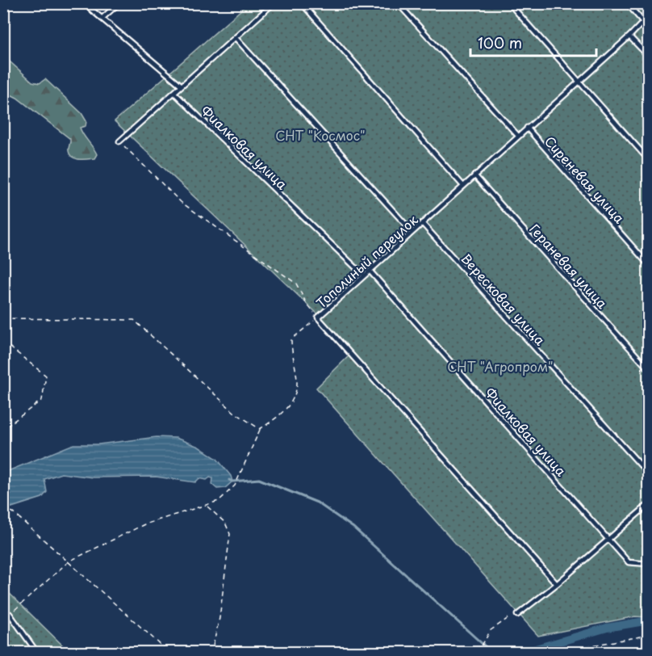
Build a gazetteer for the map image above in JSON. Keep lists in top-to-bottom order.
{
  "streets": {
    "lane": [
      "Фиалковая улица",
      "Сиреневая улица",
      "Тополиный переулок",
      "Гераневая улица",
      "Вересковая улица"
    ]
  },
  "crossings": [
    ["Фиалковая улица", "Тополиный переулок"],
    ["Сиреневая улица", "Тополиный переулок"],
    ["Тополиный переулок", "Гераневая улица"],
    ["Тополиный переулок", "Вересковая улица"]
  ],
  "parks": ["СНТ \"Космос\"", "СНТ \"Агропром\""],
  "scale_bar": "100 m"
}
